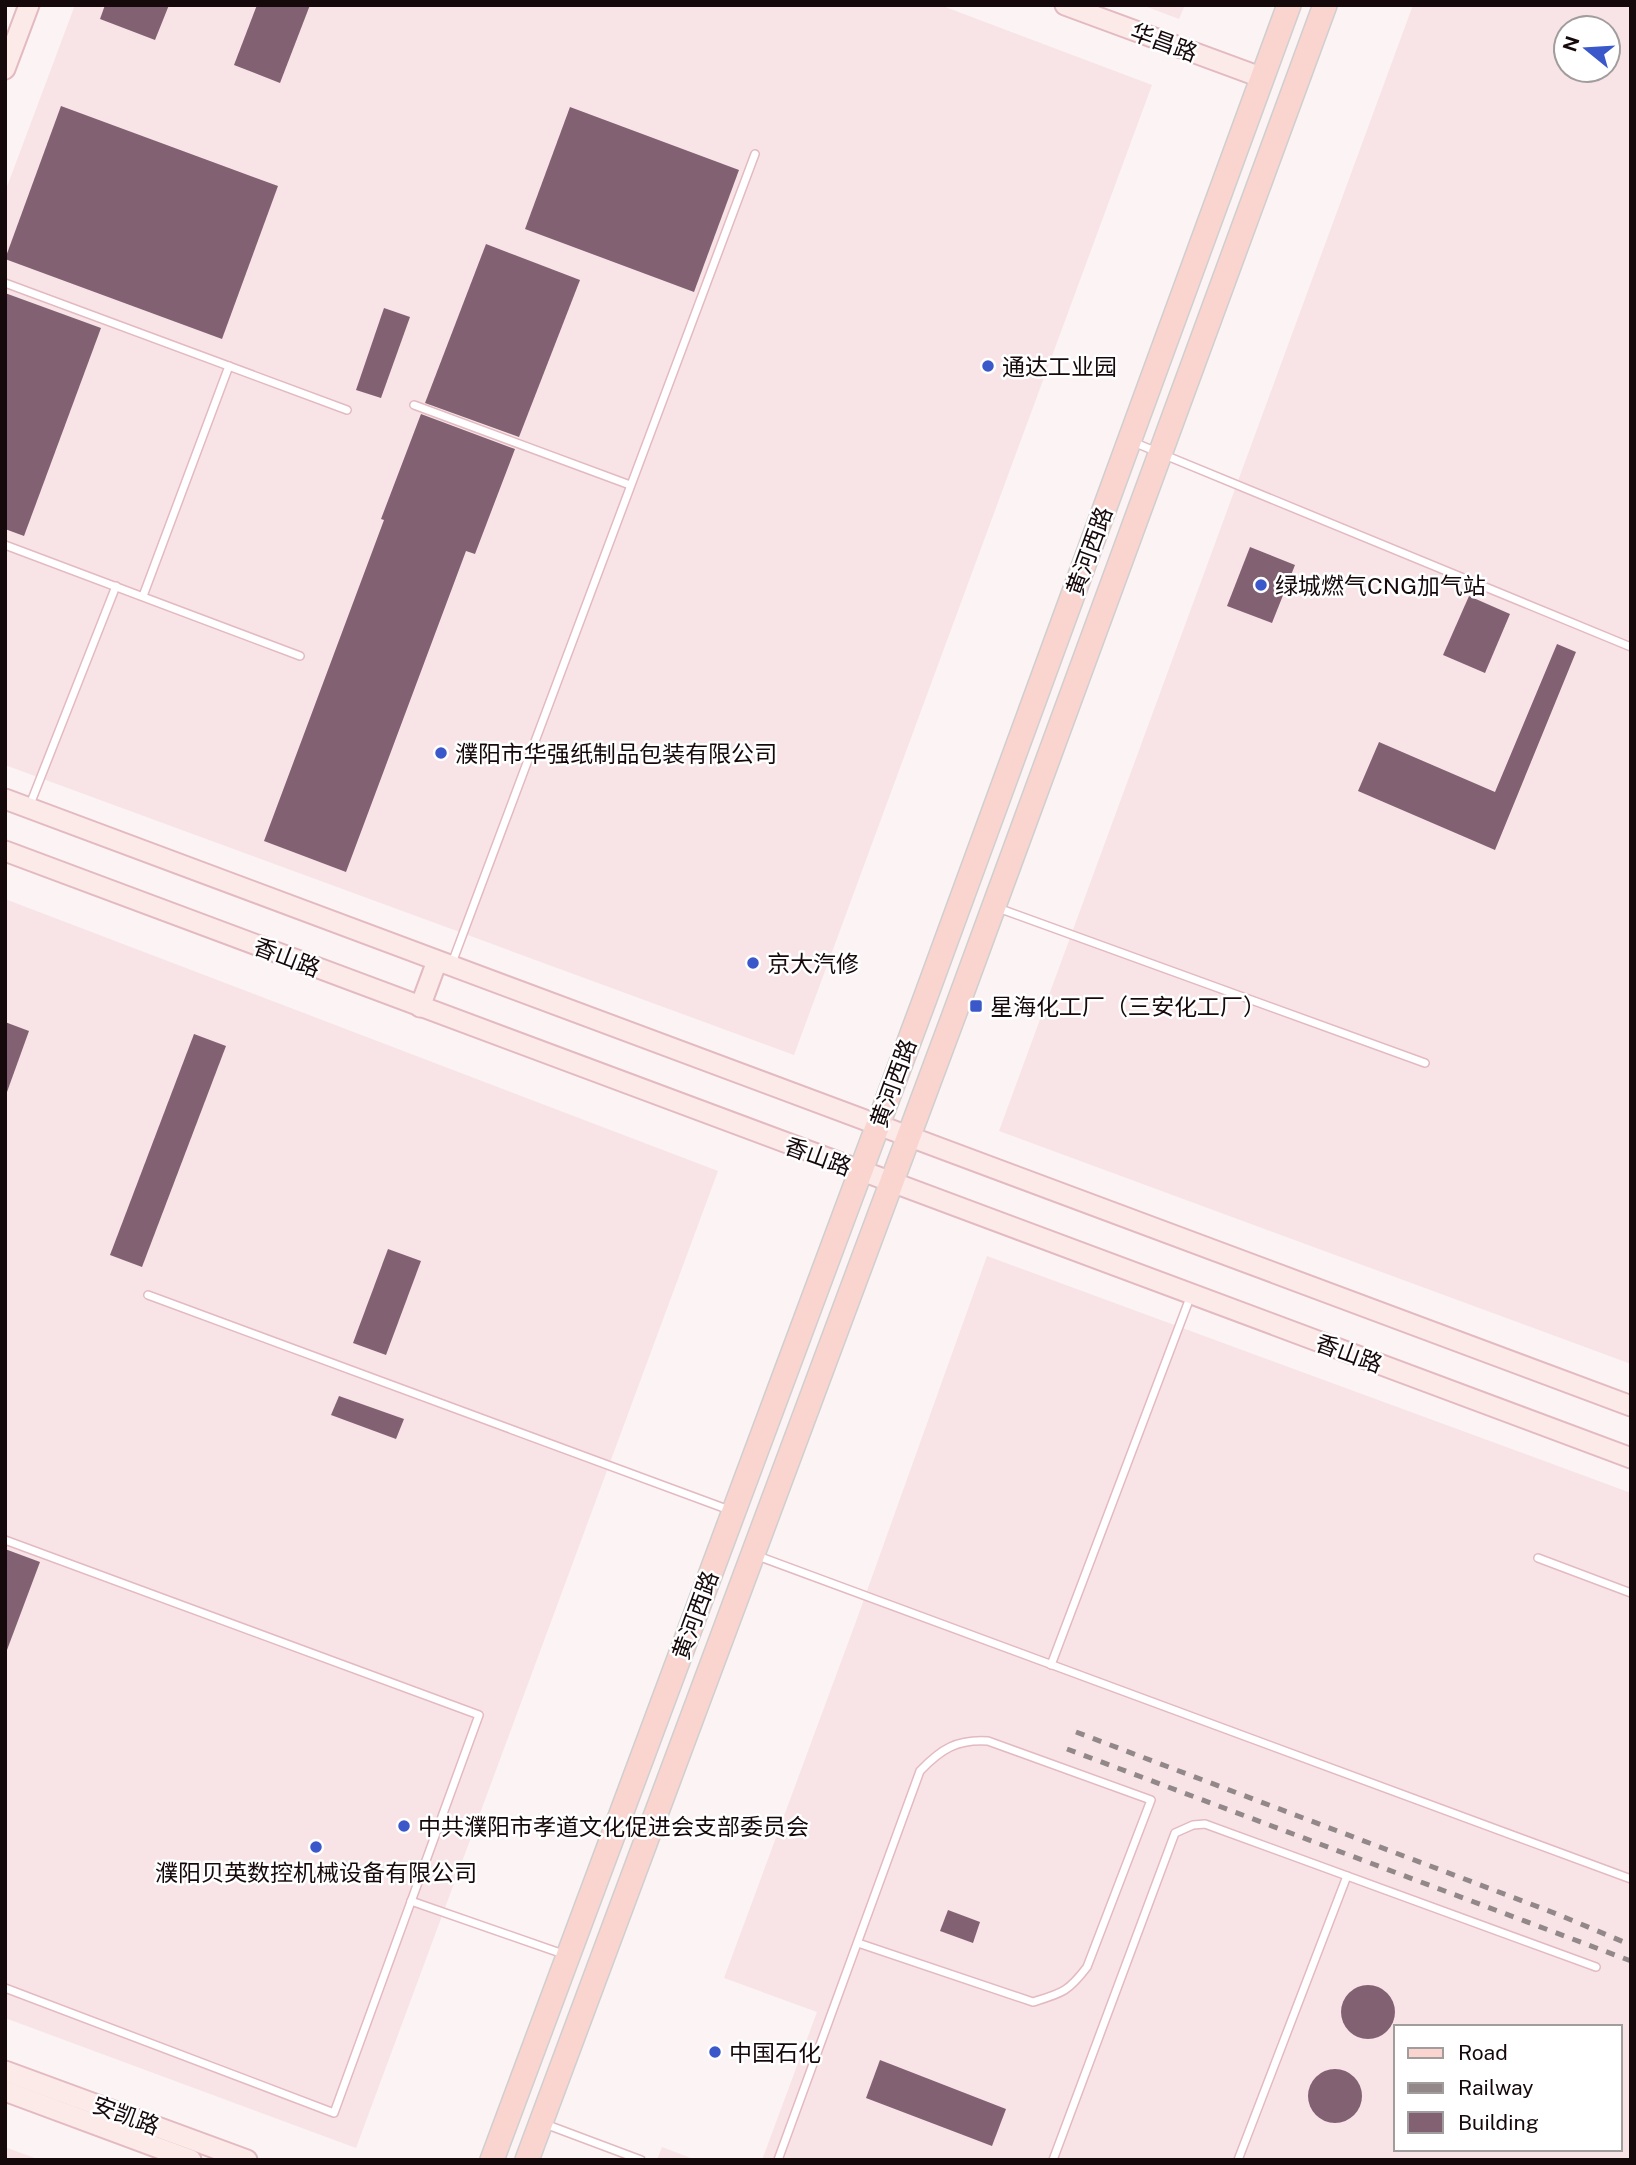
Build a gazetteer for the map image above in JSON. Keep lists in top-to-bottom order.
{
  "streets": {
    "main road": ["黄河西路"],
    "street": ["华昌路", "香山路", "安凯路"]
  },
  "crossings": [
    ["华昌路", "黄河西路"],
    ["黄河西路", "香山路"]
  ],
  "places": {
    "other": [
      "通达工业园",
      "绿城燃气CNG加气站",
      "濮阳市华强纸制品包装有限公司",
      "京大汽修",
      "中共濮阳市孝道文化促进会支部委员会",
      "濮阳贝英数控机械设备有限公司",
      "中国石化"
    ],
    "transit": ["星海化工厂（三安化工厂）"]
  },
  "legend": ["Road", "Railway", "Building"],
  "north": "left"
}
